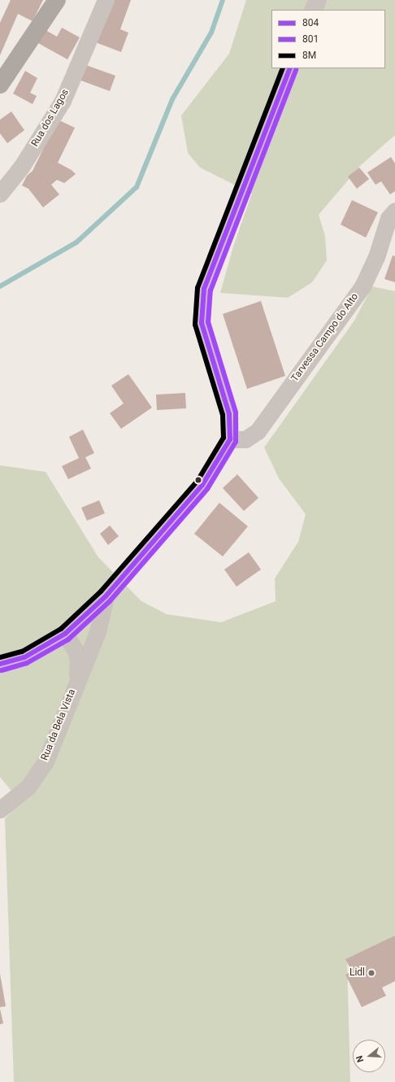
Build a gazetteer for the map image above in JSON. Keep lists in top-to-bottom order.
{
  "streets": {
    "street": ["Rua dos Lagos", "Tarvessa Campo do Alto", "Rua da Bela Vista"]
  },
  "places": ["Lidl"],
  "lines": ["transit line 804", "transit line 8M", "transit line 801"],
  "legend": ["804", "801", "8M"],
  "north": "left"
}
